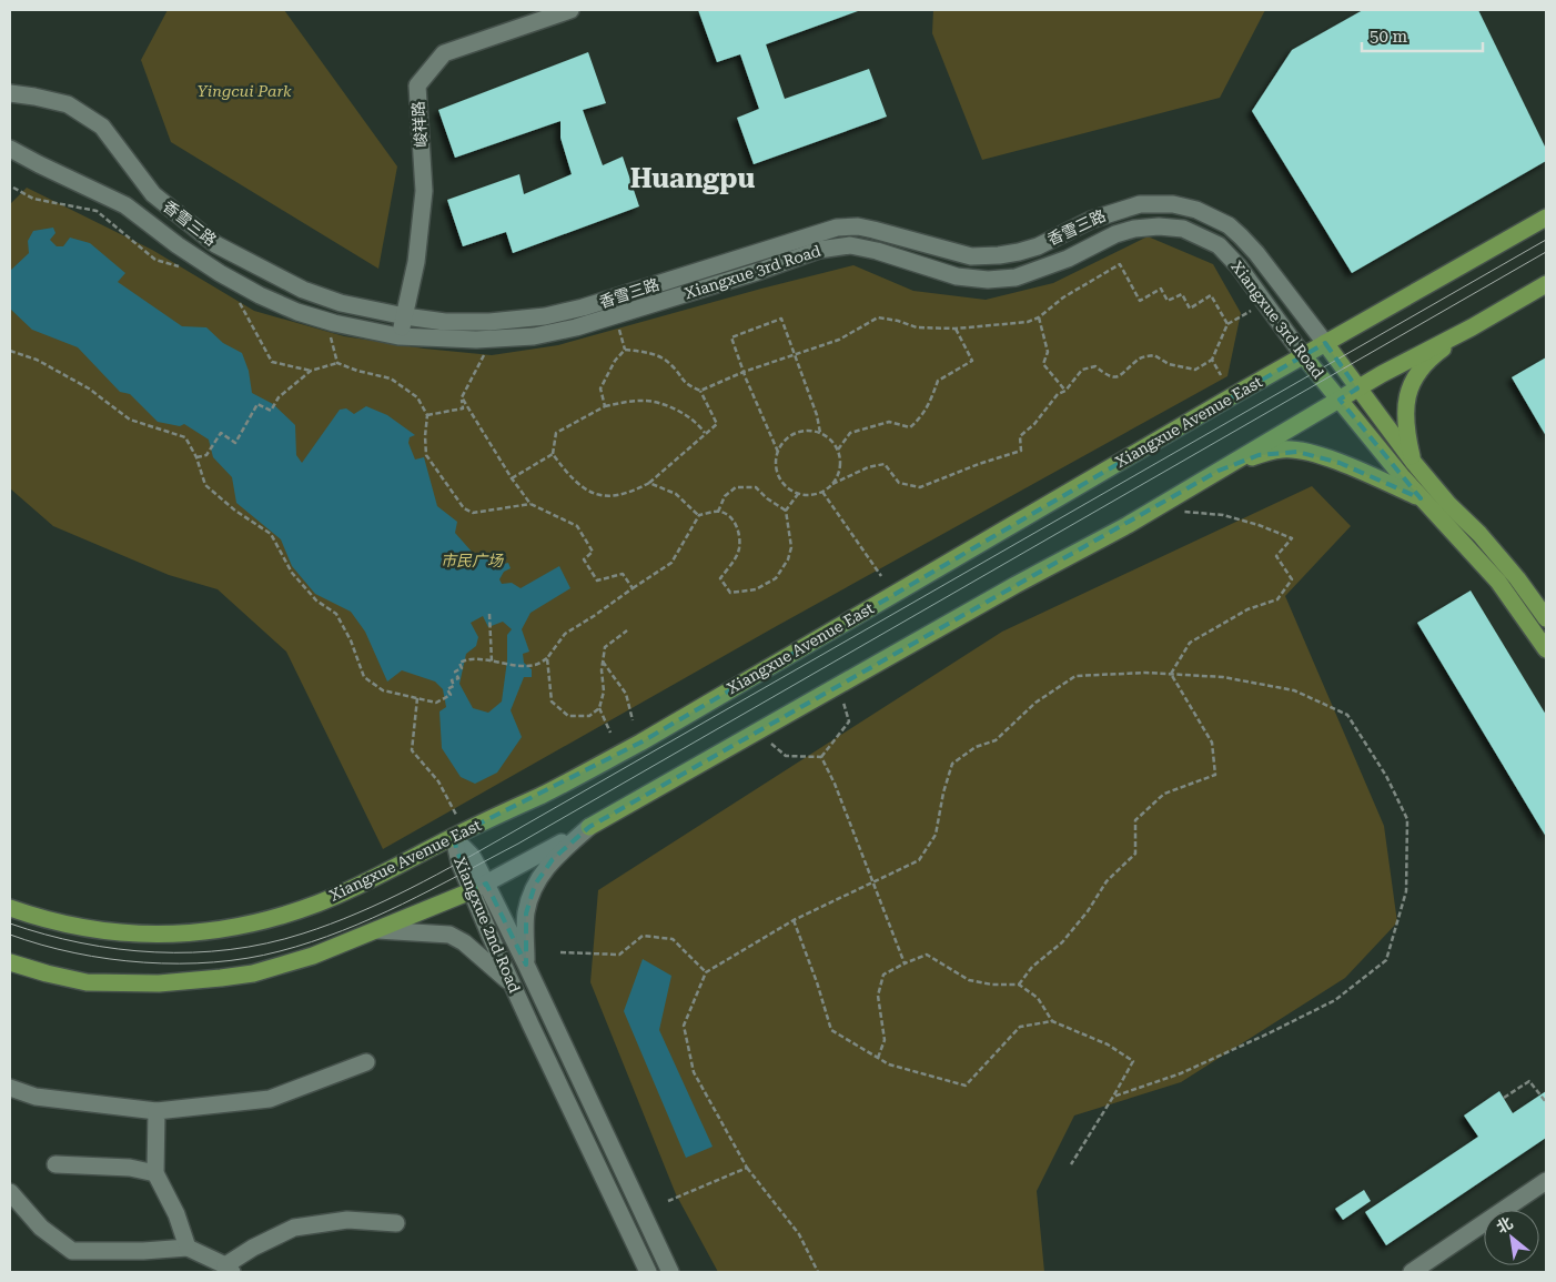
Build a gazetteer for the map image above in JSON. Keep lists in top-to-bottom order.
{
  "streets": {
    "main road": ["Xiangxue 3rd Road", "Xiangxue Avenue East"],
    "street": ["峻祥路", "香雪三路", "Xiangxue 2nd Road"]
  },
  "crossings": [
    ["峻祥路", "香雪三路"],
    ["峻祥路", "Xiangxue 3rd Road"],
    ["香雪三路", "Xiangxue 3rd Road"],
    ["香雪三路", "Xiangxue Avenue East"],
    ["Xiangxue 3rd Road", "Xiangxue Avenue East"],
    ["Xiangxue Avenue East", "Xiangxue 2nd Road"]
  ],
  "districts": ["Huangpu"],
  "parks": ["Yingcui Park", "市民广场"],
  "scale_bar": "50 m",
  "north": "top left"
}
